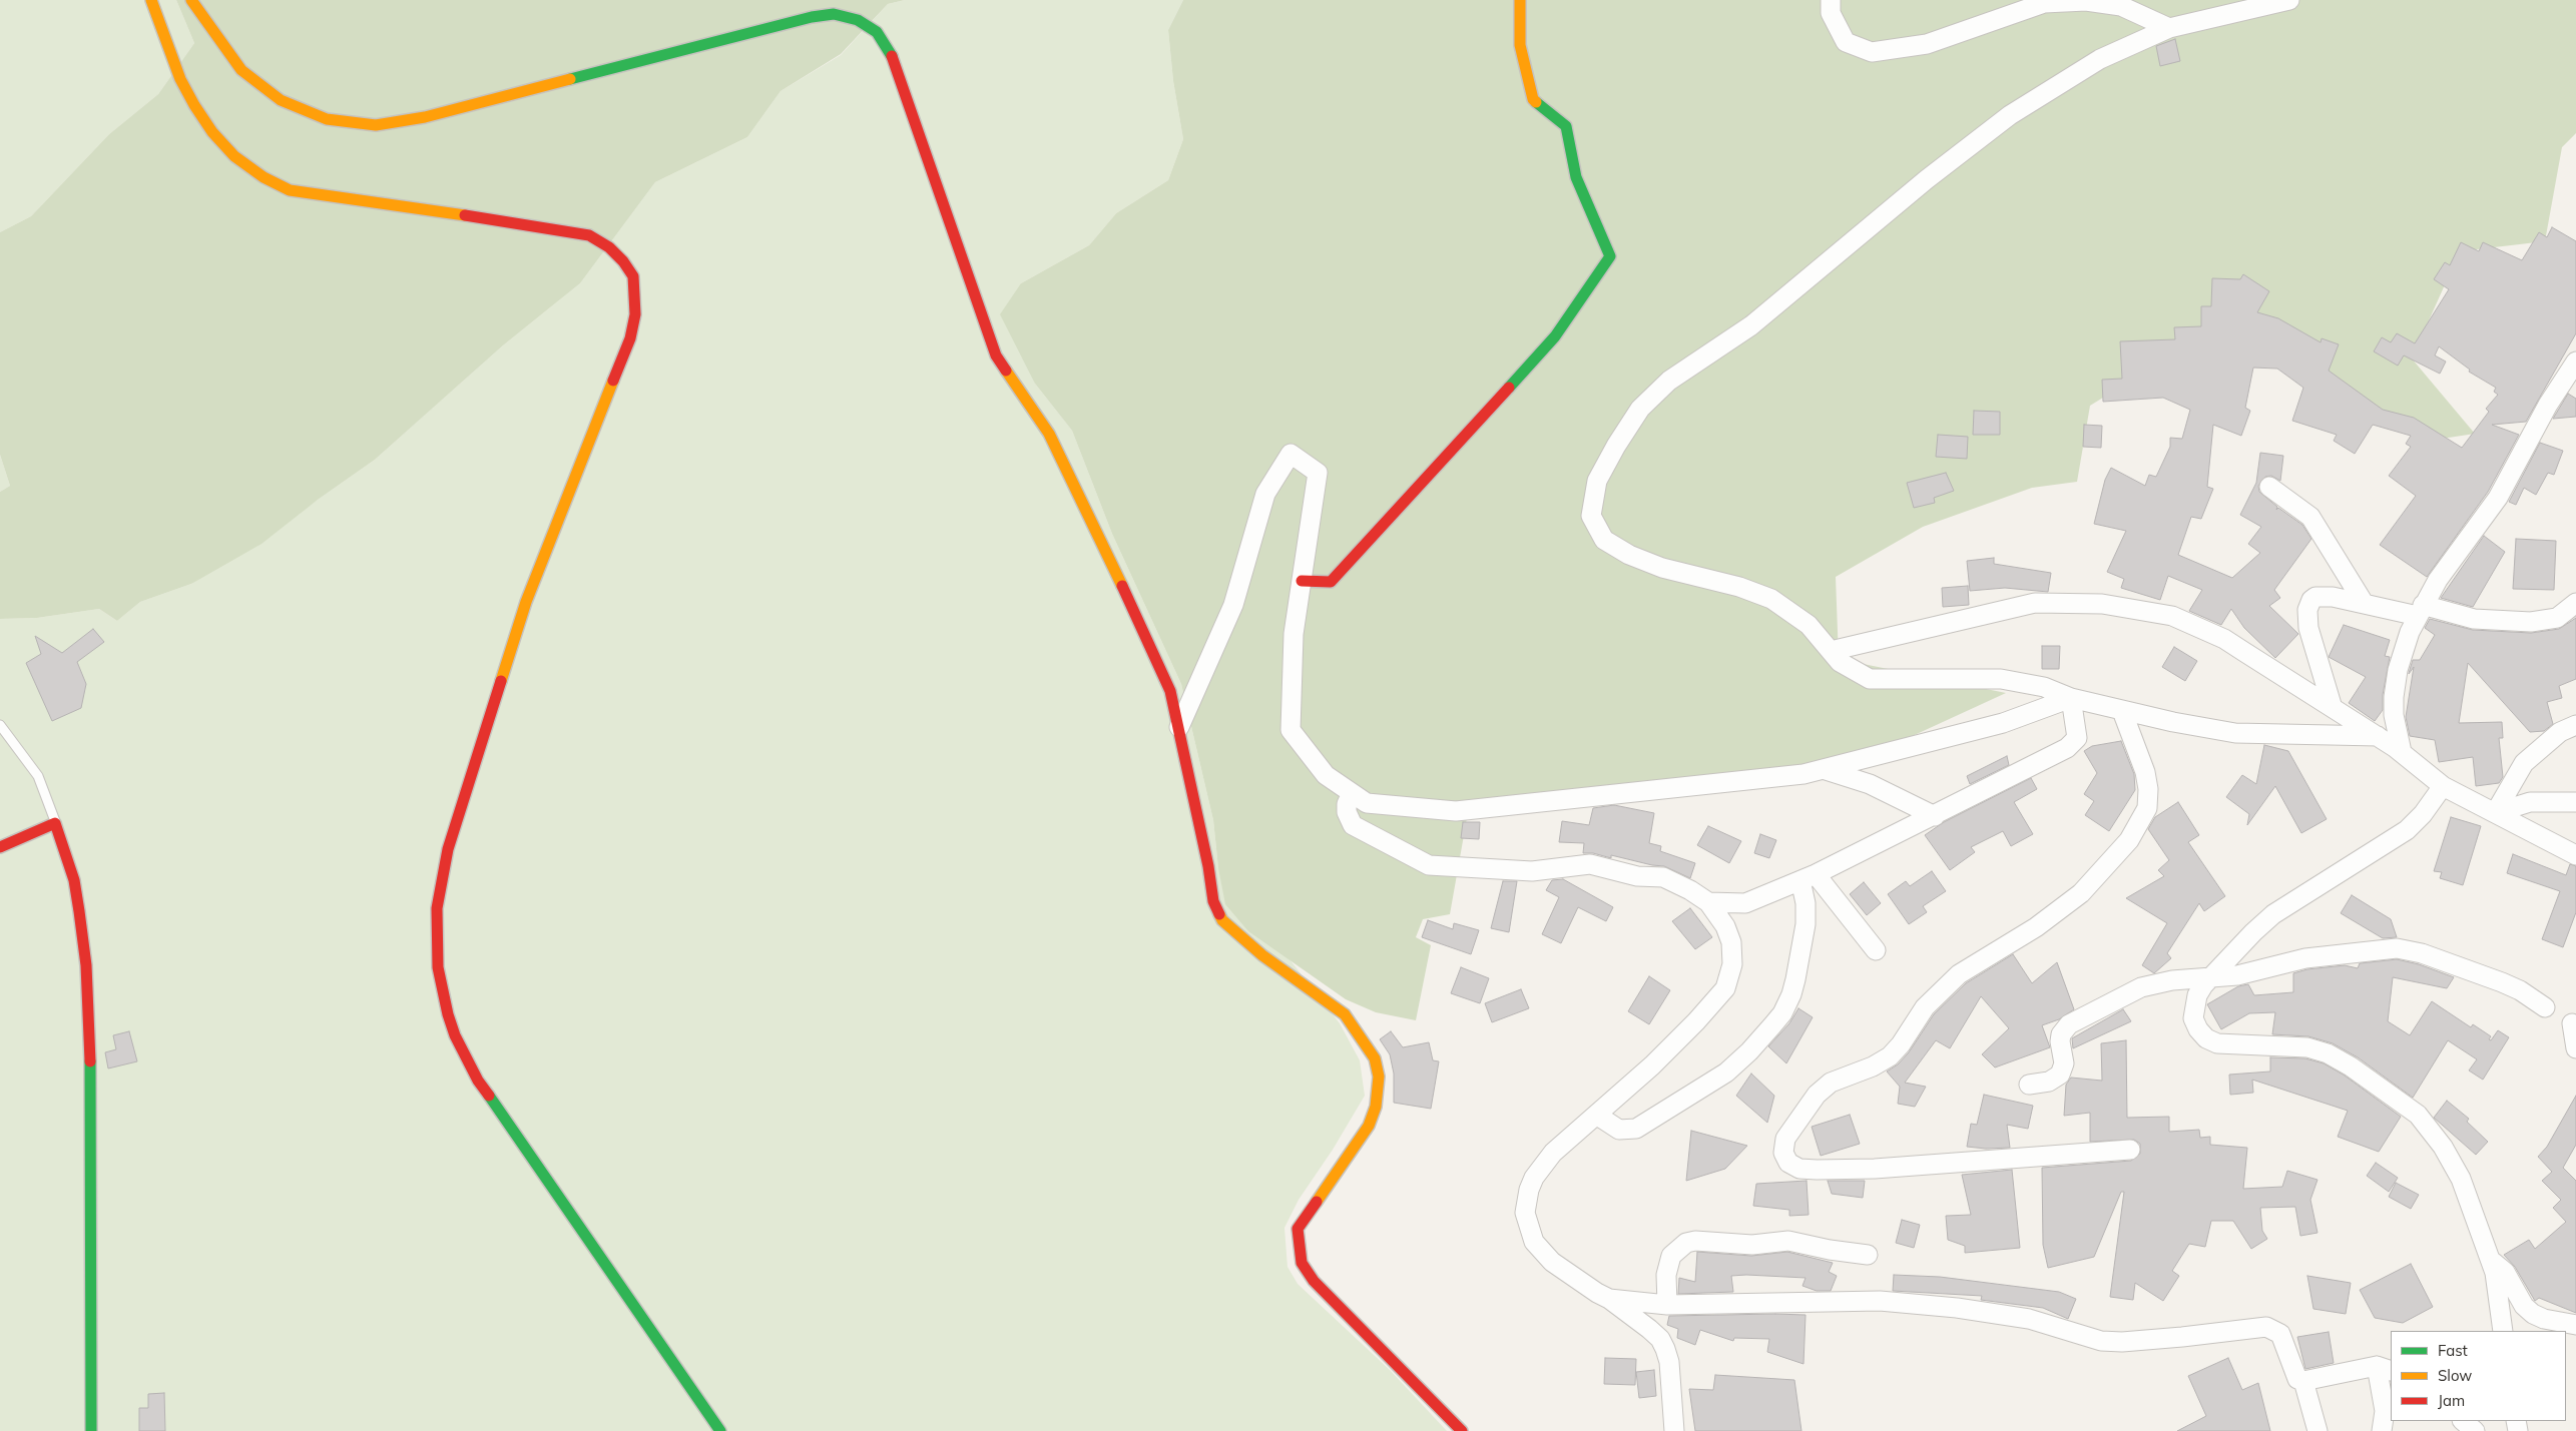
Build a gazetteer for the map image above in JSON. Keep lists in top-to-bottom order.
{
  "legend": ["Fast", "Slow", "Jam"]
}
